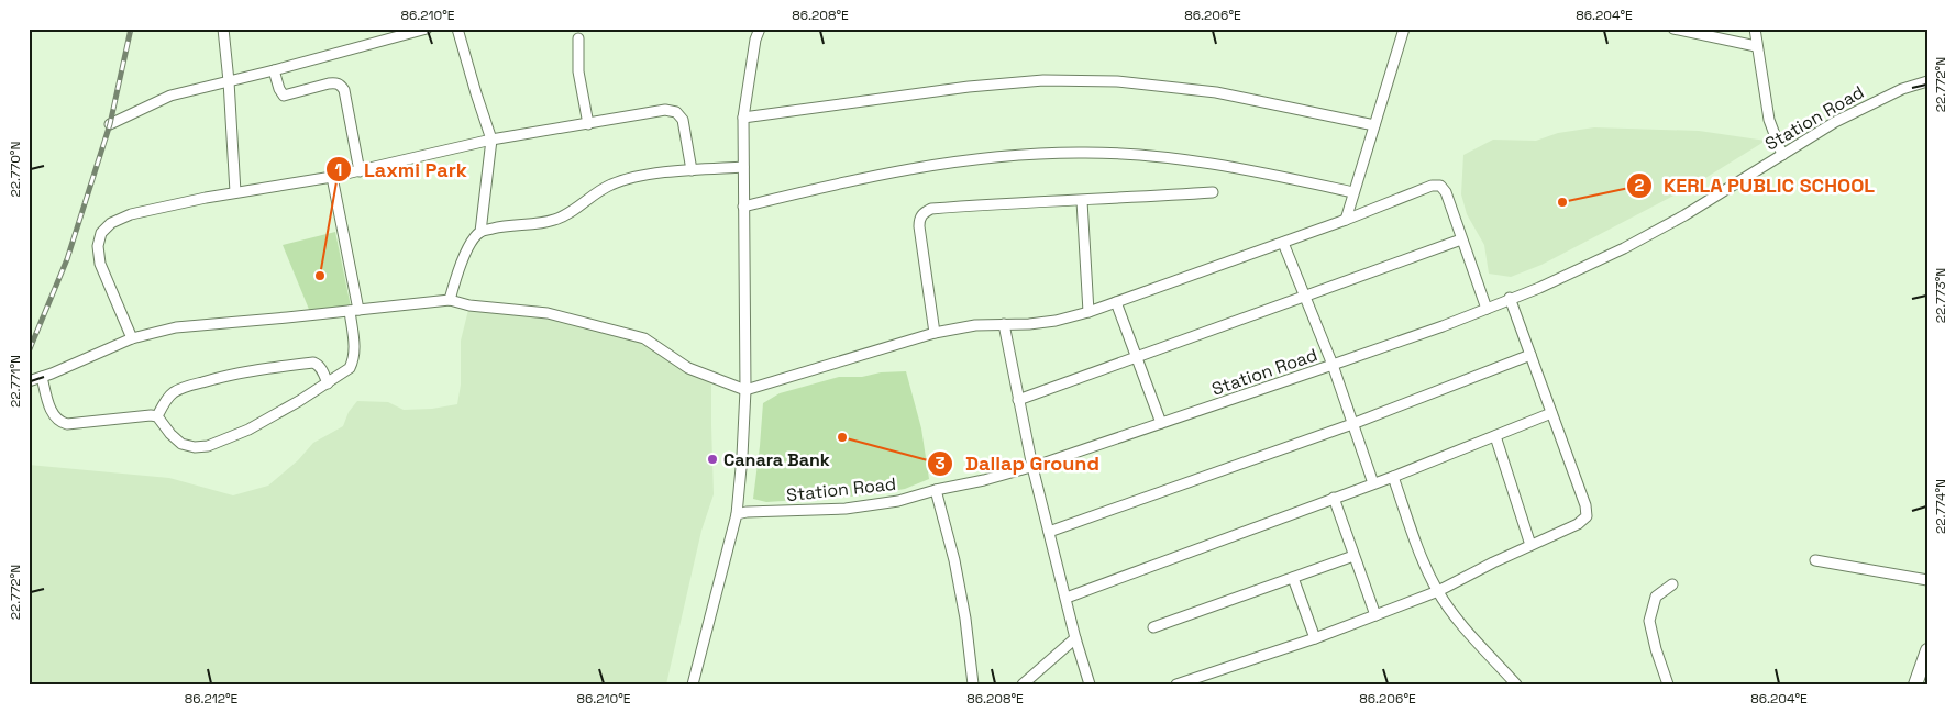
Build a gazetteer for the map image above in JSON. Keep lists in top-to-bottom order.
{
  "streets": {
    "street": ["Station Road"]
  },
  "places": [
    "KERLA PUBLIC SCHOOL",
    "Laxmi Park",
    "Dallap Ground",
    "Canara Bank"
  ],
  "coordinates": [
    "86.210°E",
    "86.208°E",
    "86.206°E",
    "86.204°E",
    "22.772°N",
    "22.770°N",
    "22.773°N",
    "22.771°N",
    "22.774°N",
    "86.212°E"
  ]
}
